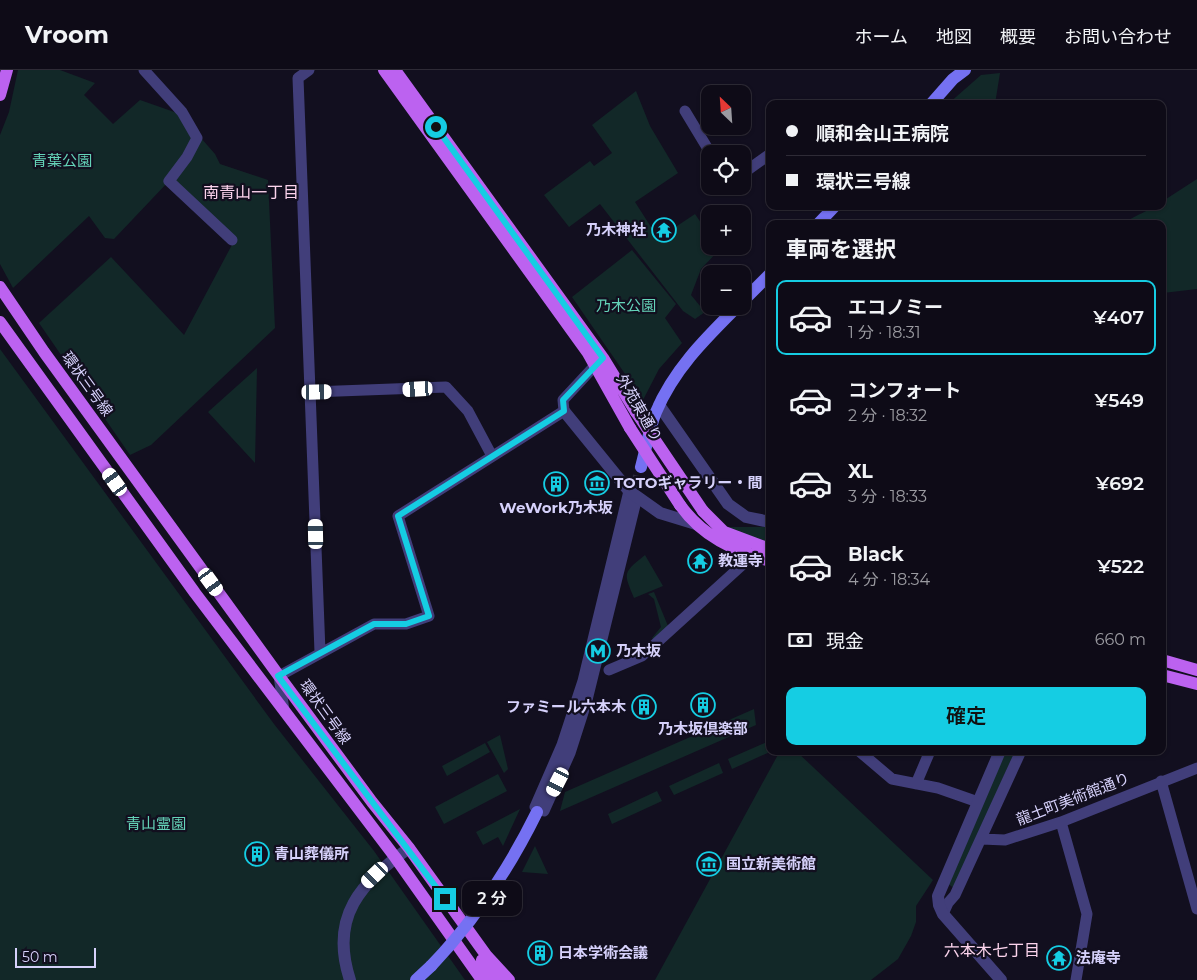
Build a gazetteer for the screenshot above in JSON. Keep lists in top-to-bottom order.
{
  "streets": {
    "main road": ["環状三号線", "外苑東通り"],
    "street": ["龍土町美術館通り"]
  },
  "districts": ["南青山一丁目", "六本木七丁目"],
  "parks": ["青葉公園", "乃木公園", "青山霊園"],
  "places": {
    "temple": ["乃木神社", "教運寺", "法庵寺"],
    "museum": ["TOTOギャラリー・間", "国立新美術館"],
    "building": [
      "WeWork乃木坂",
      "乃木坂倶楽部",
      "ファミール六本木",
      "青山葬儀所",
      "日本学術会議"
    ],
    "metro station": ["乃木坂"]
  },
  "scale_bar": "50 m",
  "north": "top left",
  "page": {
    "header": "Vroom",
    "nav": [
      "ホーム",
      "地図",
      "概要",
      "お問い合わせ"
    ],
    "map_buttons": ["+", "−"],
    "banner": ["順和会山王病院", "環状三号線"],
    "heading": "車両を選択",
    "list": [
      {
        "name": "エコノミー",
        "note": "1 分 · 18:31",
        "value": "¥407"
      },
      {
        "name": "コンフォート",
        "note": "2 分 · 18:32",
        "value": "¥549"
      },
      {
        "name": "XL",
        "note": "3 分 · 18:33",
        "value": "¥692"
      },
      {
        "name": "Black",
        "note": "4 分 · 18:34",
        "value": "¥522"
      }
    ],
    "pay": ["現金", "660 m"],
    "buttons": "確定",
    "bubble": "2 分",
    "scale": "50 m"
  }
}
